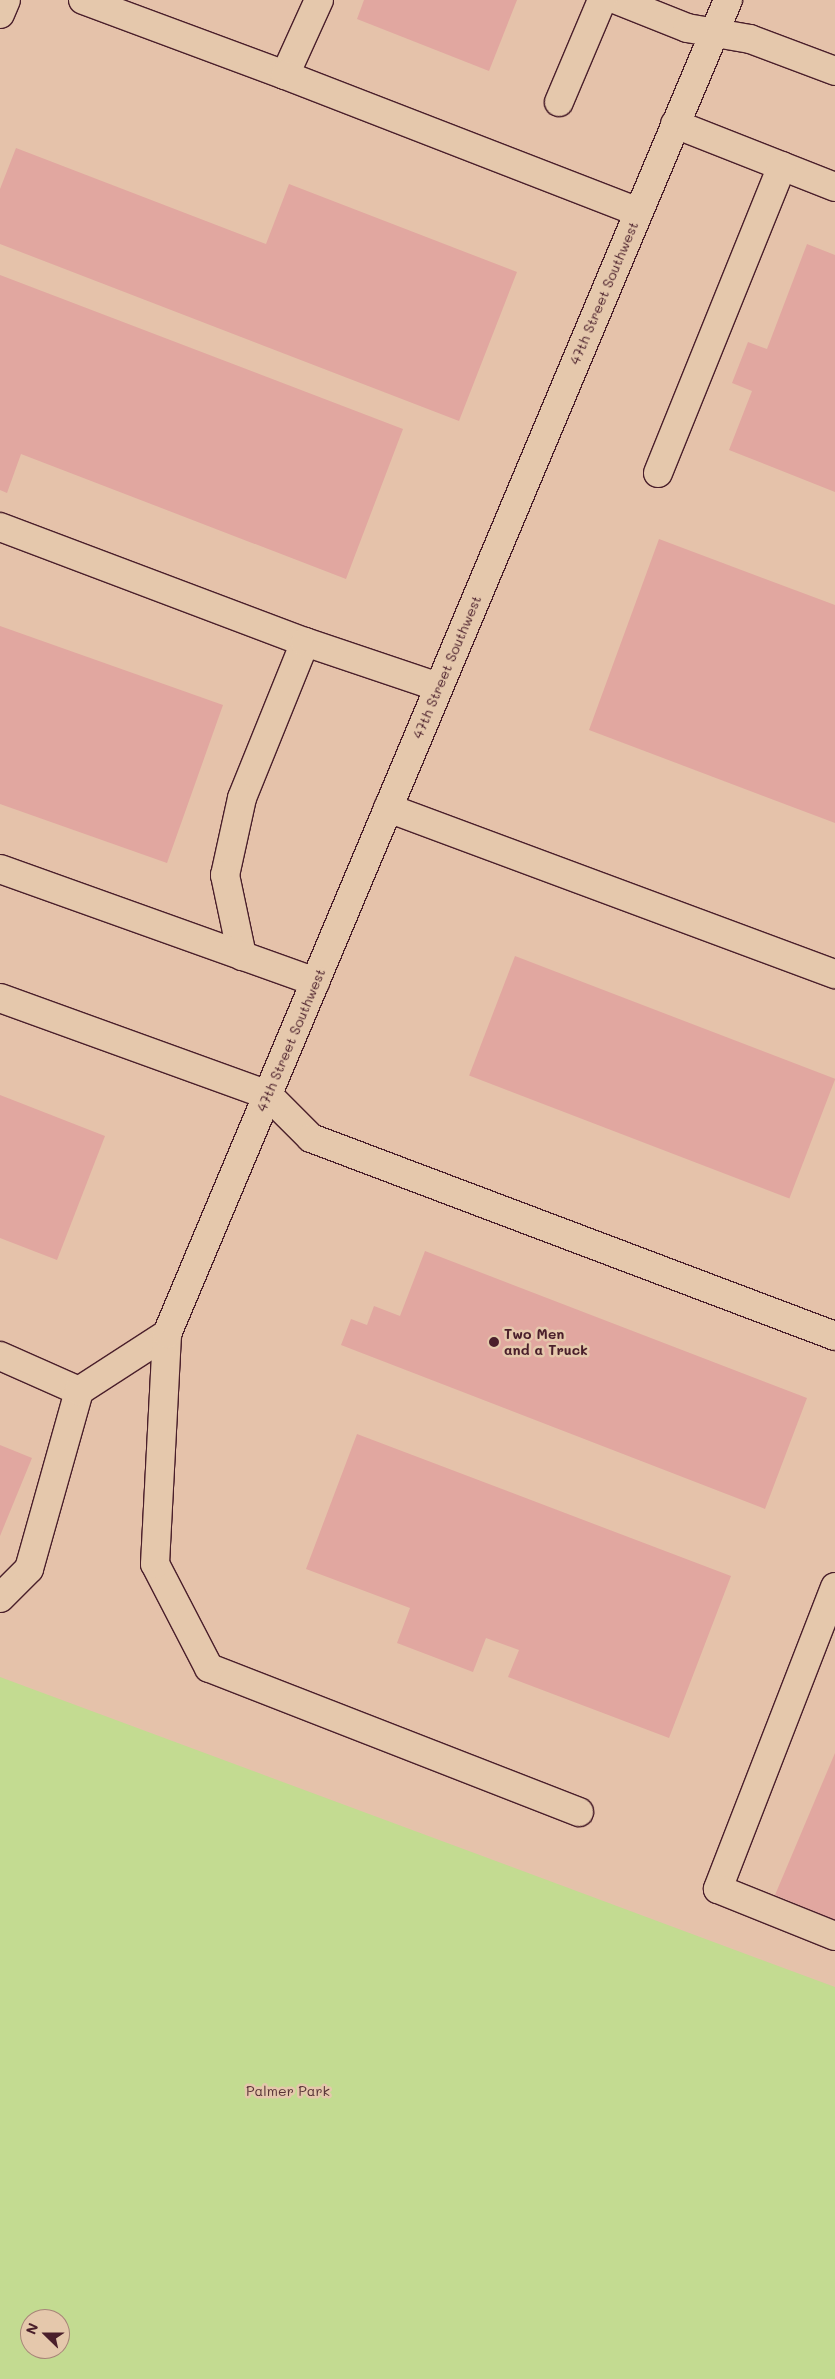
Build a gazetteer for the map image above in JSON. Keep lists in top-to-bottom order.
{
  "streets": {
    "street": ["47th Street Southwest"]
  },
  "parks": ["Palmer Park"],
  "places": ["Two Men and a Truck"],
  "north": "left"
}
